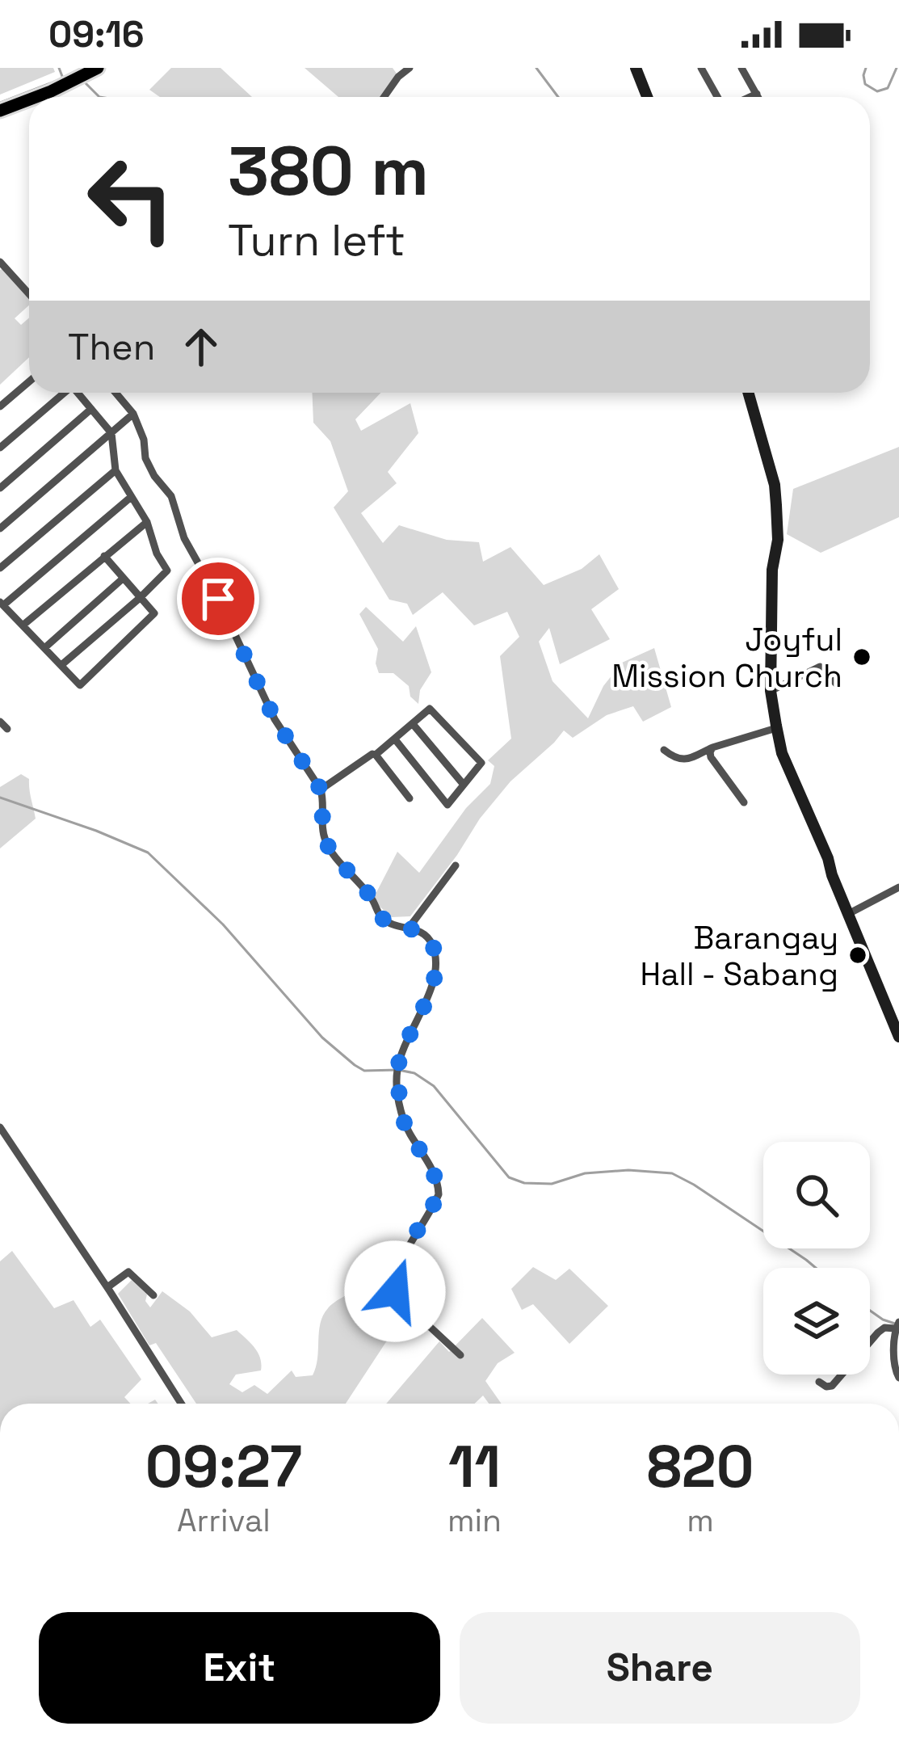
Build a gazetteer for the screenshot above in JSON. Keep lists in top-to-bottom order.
{
  "places": ["Joyful Mission Church", "Barangay Hall - Sabang"],
  "page": {
    "status": "09:16",
    "turn": ["380 m", "Turn left"],
    "then": "Then",
    "eta": [
      "09:27",
      "Arrival",
      "11",
      "min",
      "820",
      "m"
    ],
    "buttons": ["Exit", "Share"]
  }
}
